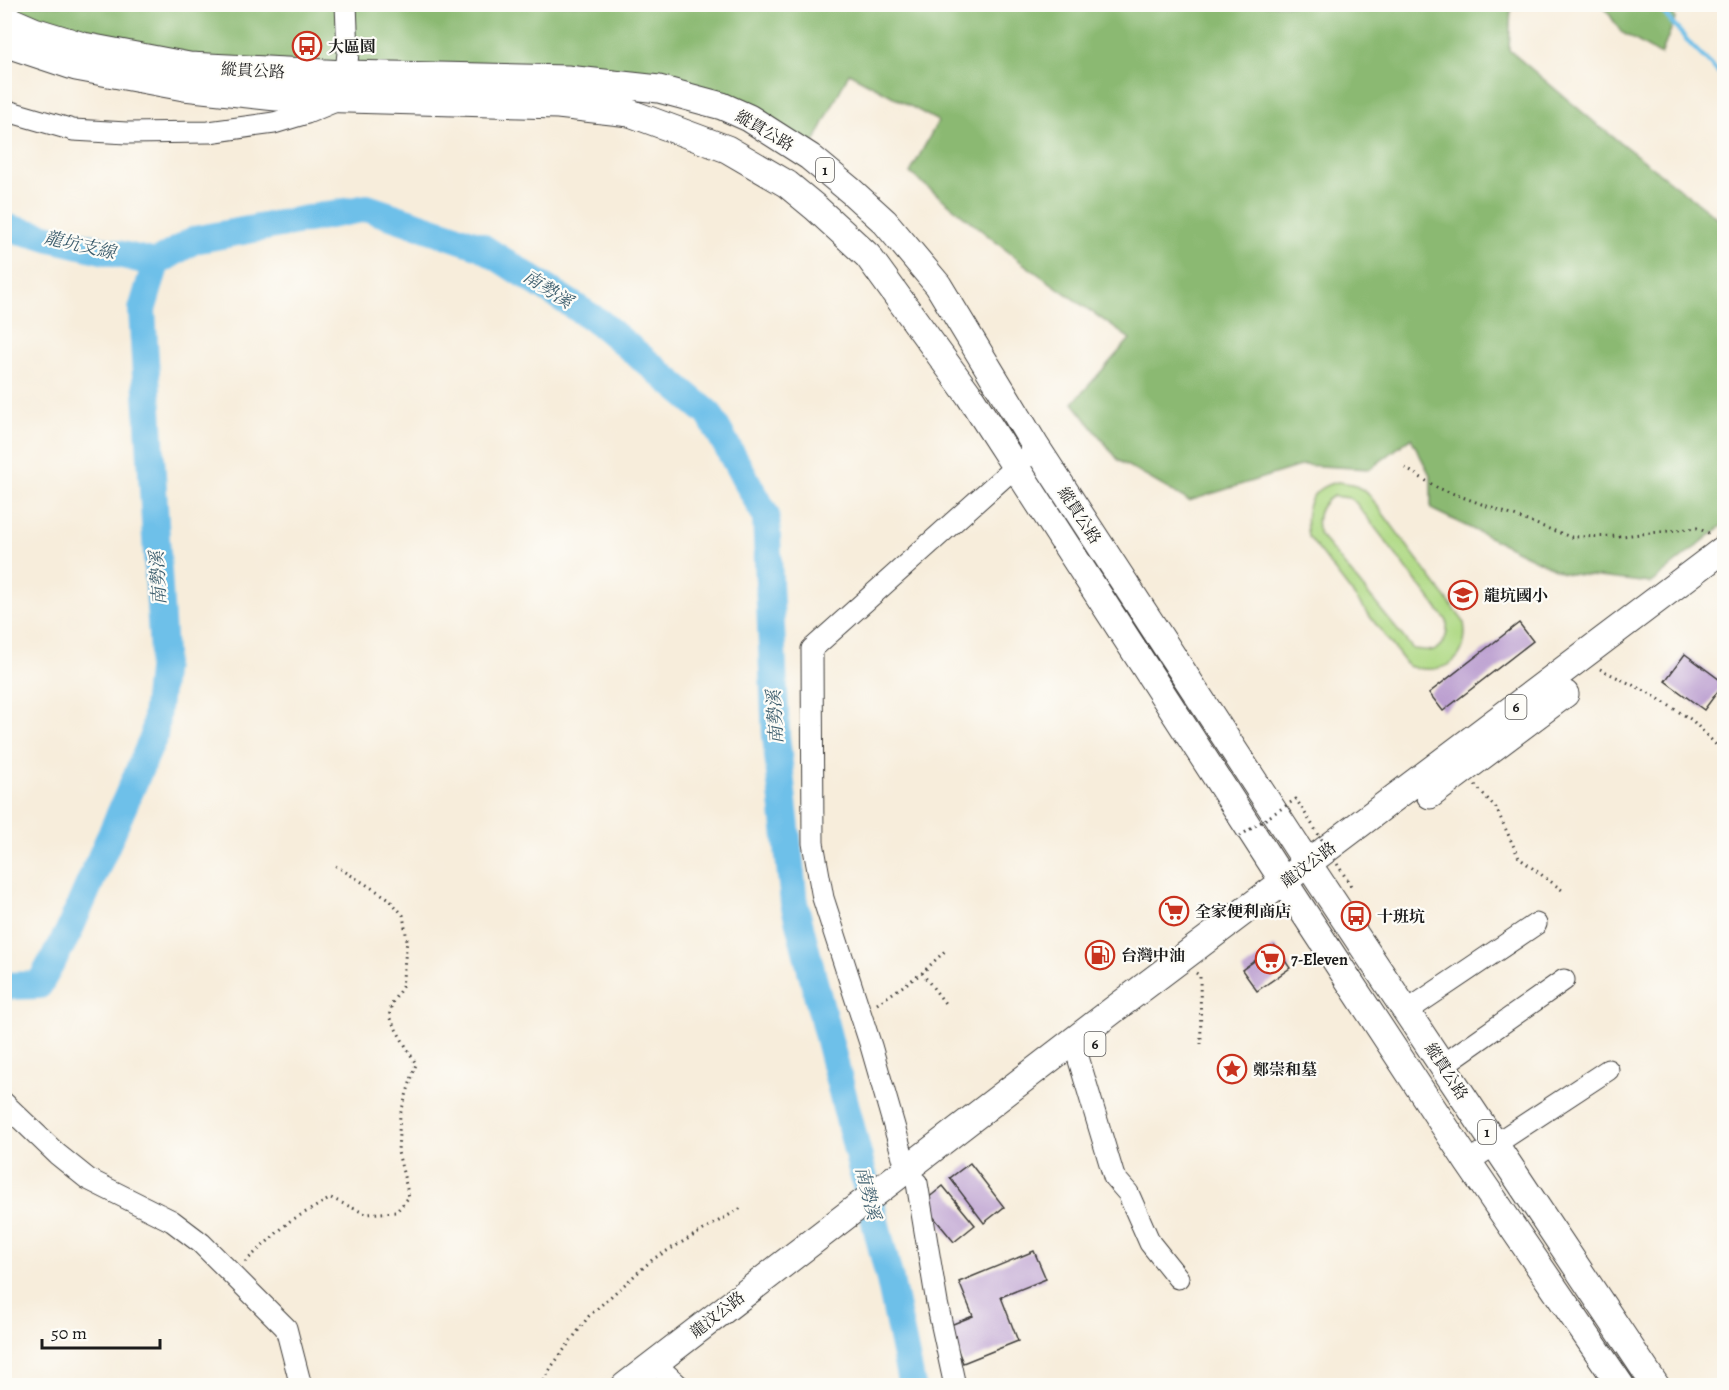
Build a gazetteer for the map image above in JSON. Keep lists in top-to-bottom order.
{
  "streets": {
    "main road": [
      "縱貫公路",
      "1",
      "6",
      "龍汶公路"
    ]
  },
  "crossings": [
    ["縱貫公路", "龍汶公路"]
  ],
  "water": ["龍坑支線", "南勢溪"],
  "places": {
    "bus stop": ["大區園", "十班坑"],
    "school or university": ["龍坑國小"],
    "supermarket": ["全家便利商店", "7-Eleven"],
    "fuel station": ["台灣中油"],
    "place": ["鄭崇和墓"]
  },
  "scale_bar": "50 m"
}
